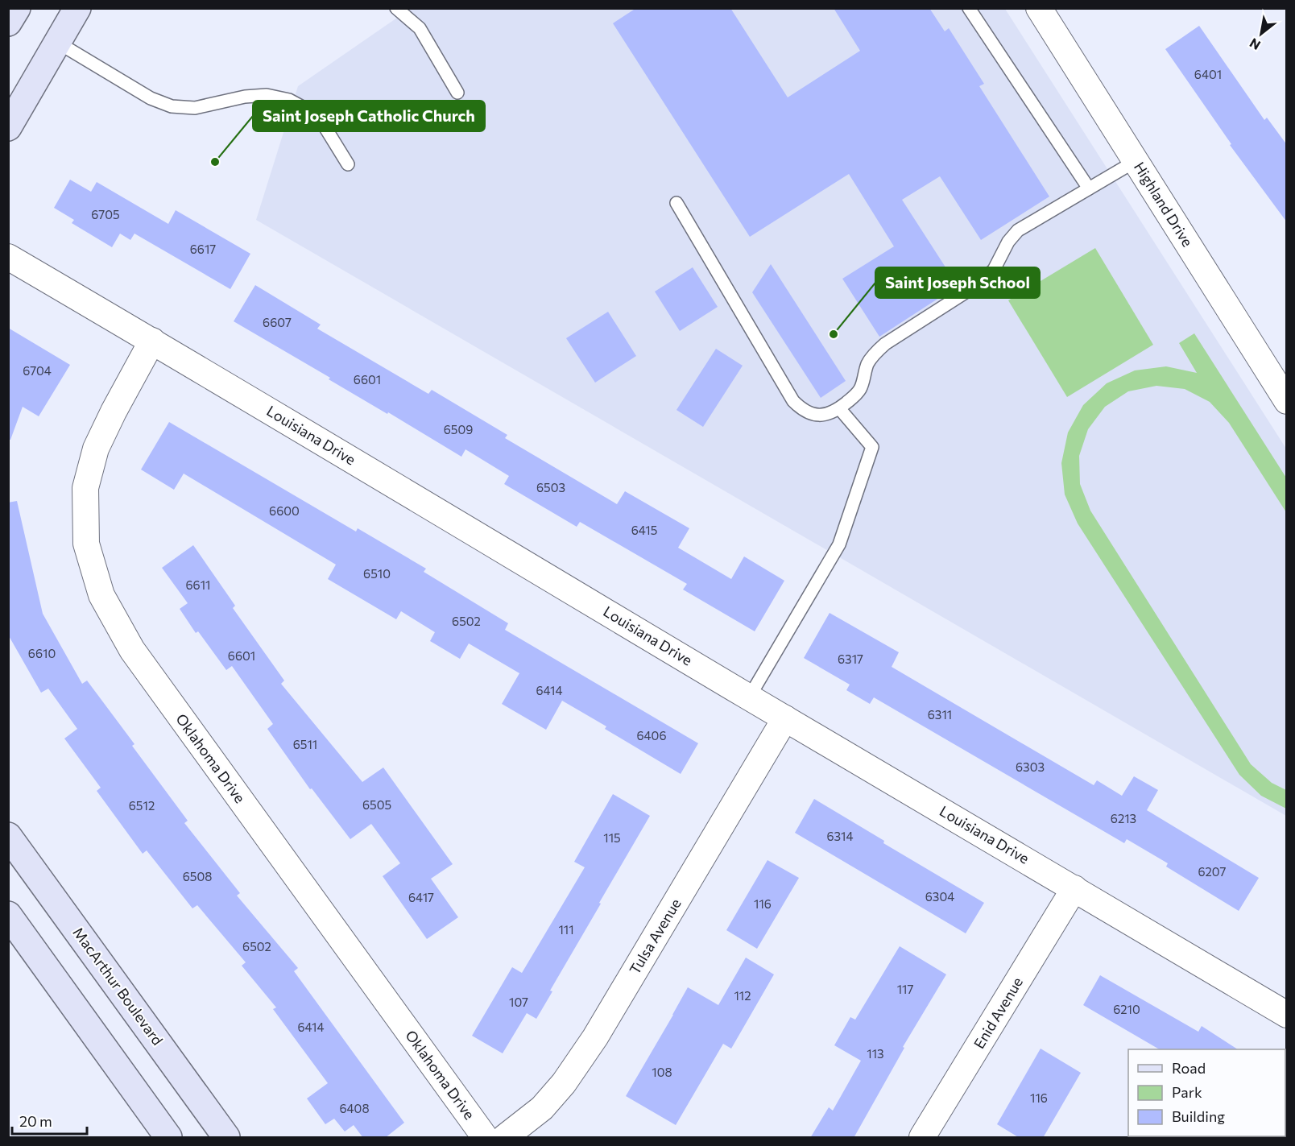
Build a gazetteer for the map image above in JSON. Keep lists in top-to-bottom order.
{
  "streets": {
    "street": [
      "Highland Drive",
      "Louisiana Drive",
      "Oklahoma Drive",
      "Tulsa Avenue",
      "MacArthur Boulevard",
      "Enid Avenue"
    ]
  },
  "crossings": [
    ["Louisiana Drive", "Oklahoma Drive"],
    ["Louisiana Drive", "Tulsa Avenue"],
    ["Louisiana Drive", "Enid Avenue"]
  ],
  "places": ["Saint Joseph Catholic Church", "Saint Joseph School"],
  "house_numbers": [
    "6401",
    "6705",
    "6617",
    "6607",
    "6704",
    "6601",
    "6509",
    "6503",
    "6600",
    "6415",
    "6510",
    "6611",
    "6502",
    "6610",
    "6601",
    "6317",
    "6414",
    "6311",
    "6406",
    "6511",
    "6303",
    "6505",
    "6512",
    "6213",
    "6314",
    "115",
    "6207",
    "6508",
    "6304",
    "6417",
    "116",
    "111",
    "6502",
    "117",
    "112",
    "107",
    "6210",
    "6414",
    "113",
    "108",
    "116",
    "6408"
  ],
  "legend": ["Road", "Park", "Building"],
  "scale_bar": "20 m",
  "north": "bottom left"
}
